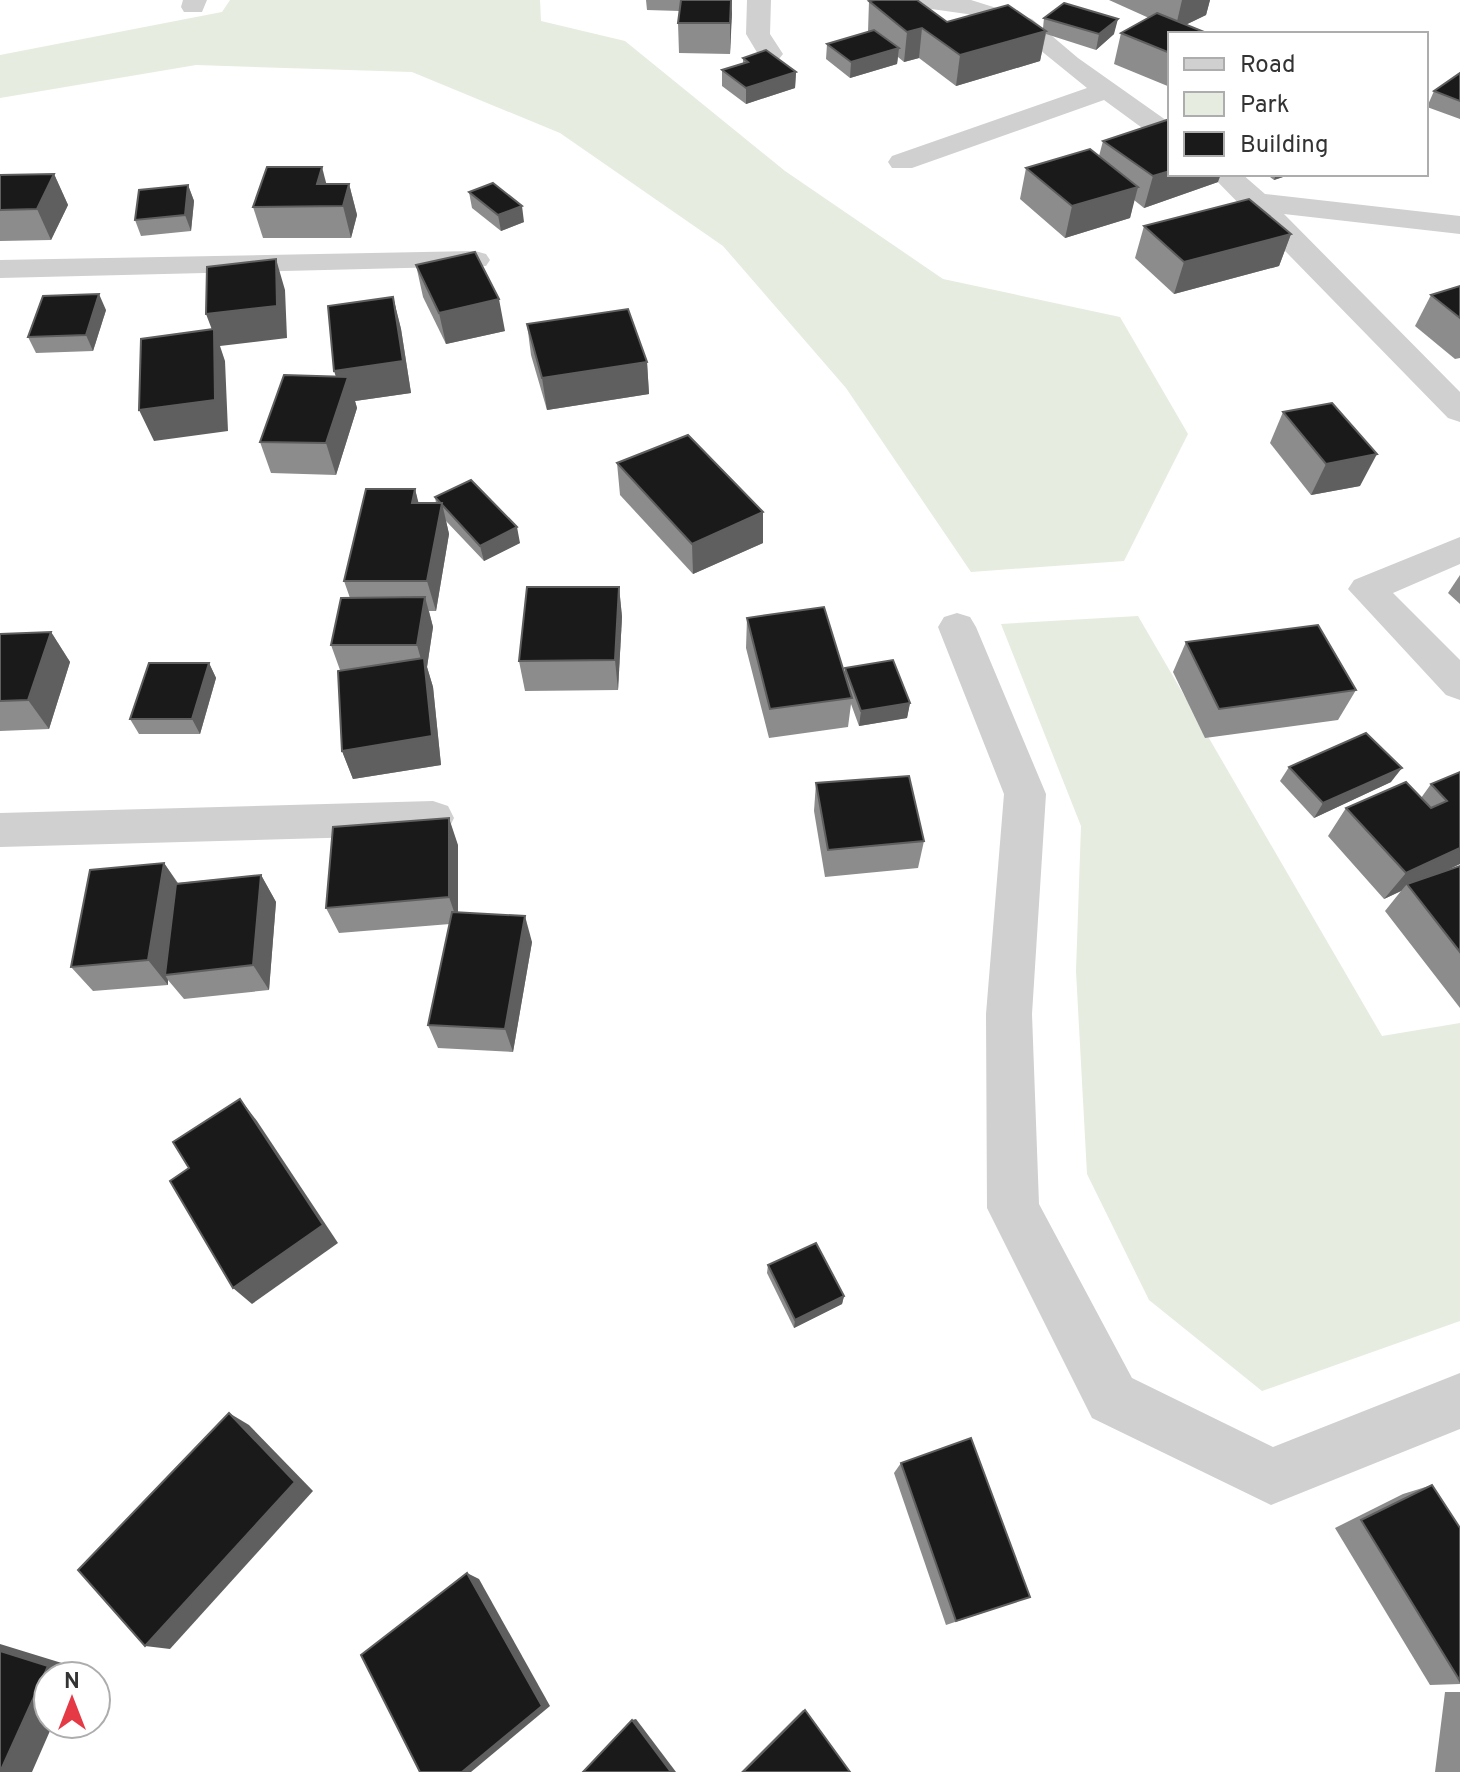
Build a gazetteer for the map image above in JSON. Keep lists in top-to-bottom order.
{
  "legend": ["Road", "Park", "Building"],
  "north": "top"
}
